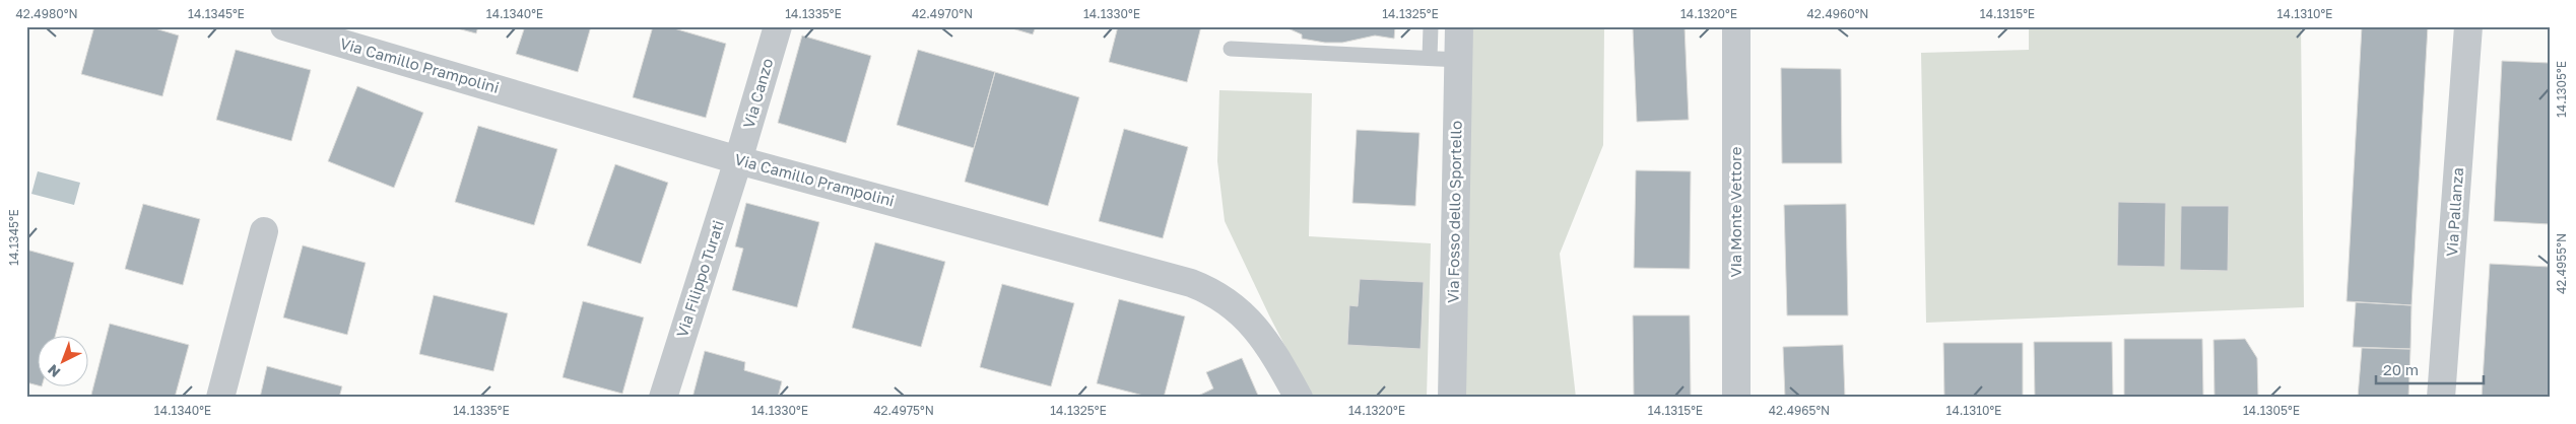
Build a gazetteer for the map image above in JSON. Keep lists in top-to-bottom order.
{
  "streets": {
    "street": [
      "Via Camillo Prampolini",
      "Via Canzo",
      "Via Fosso dello Sportello",
      "Via Monte Vettore",
      "Via Pallanza",
      "Via Filippo Turati"
    ]
  },
  "crossings": [
    ["Via Camillo Prampolini", "Via Canzo"],
    ["Via Camillo Prampolini", "Via Filippo Turati"],
    ["Via Canzo", "Via Filippo Turati"]
  ],
  "scale_bar": "20 m",
  "north": "bottom left",
  "coordinates": [
    "42.4980°N",
    "14.1345°E",
    "14.1340°E",
    "14.1335°E",
    "42.4970°N",
    "14.1330°E",
    "14.1325°E",
    "14.1320°E",
    "42.4960°N",
    "14.1315°E",
    "14.1310°E",
    "14.1305°E",
    "42.4955°N",
    "42.4975°N",
    "42.4965°N"
  ]
}
